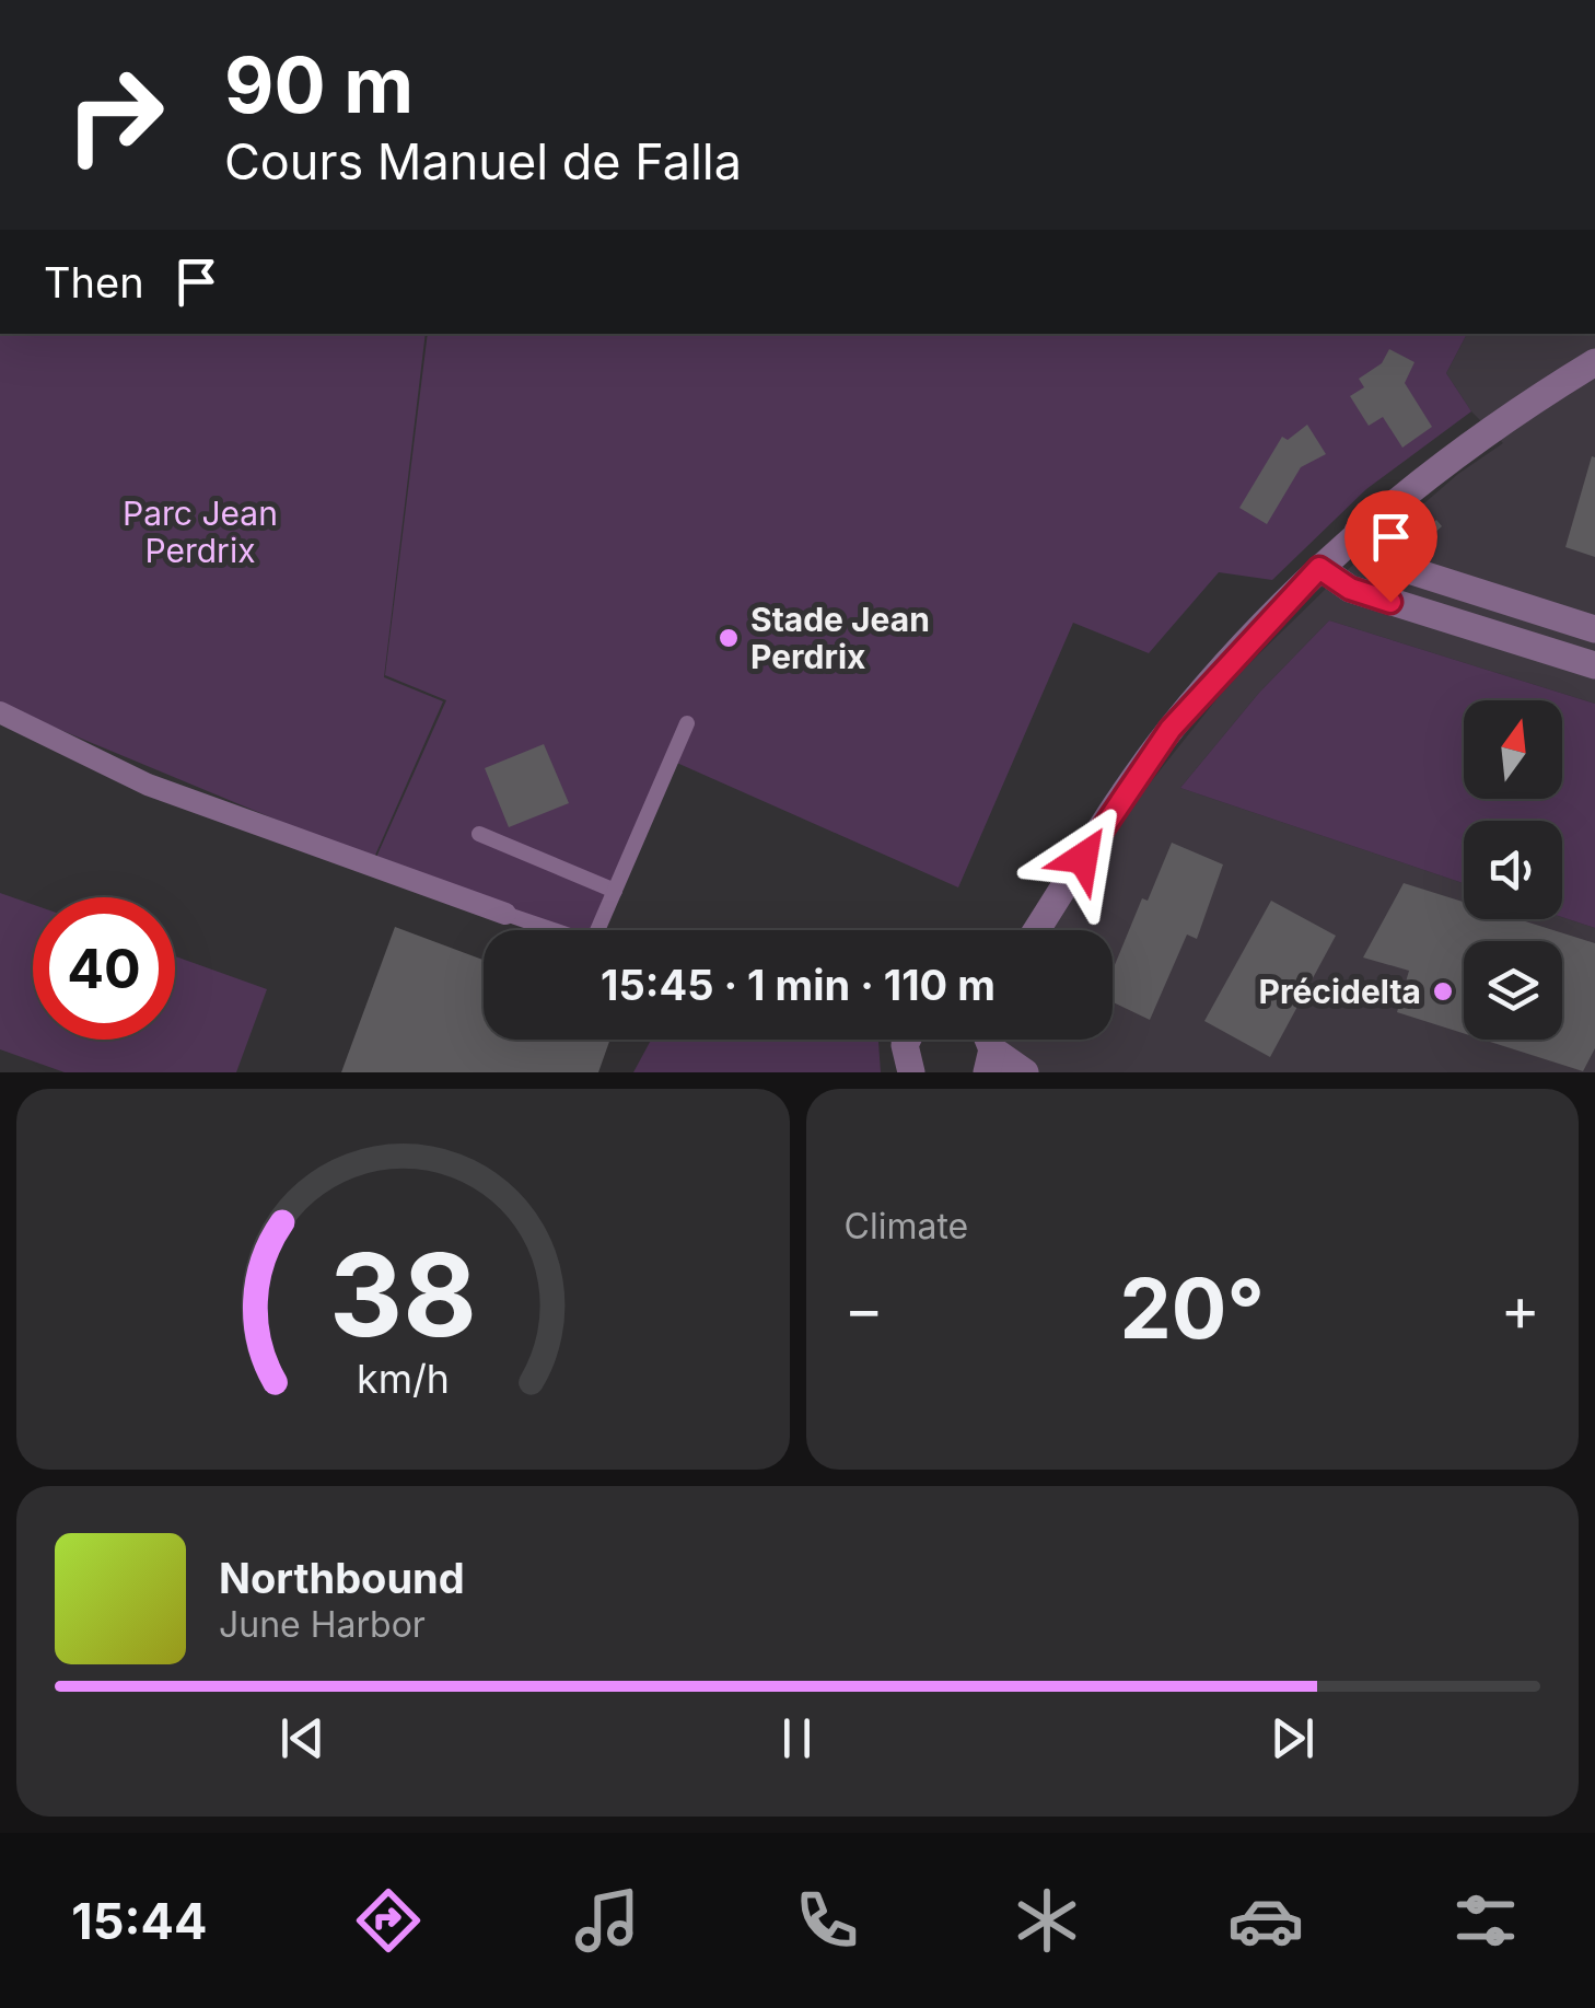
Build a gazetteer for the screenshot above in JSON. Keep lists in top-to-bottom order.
{
  "parks": ["Parc Jean Perdrix"],
  "places": ["Stade Jean Perdrix", "Précidelta"],
  "north": "top",
  "page": {
    "turn": ["90 m", "Cours Manuel de Falla"],
    "then": "Then",
    "limit": "40",
    "trip": "15:45 · 1 min · 110 m",
    "tile": "Climate",
    "heat": ["−", "20°", "+"],
    "song": ["Northbound", "June Harbor"],
    "tabs": "15:44",
    "gauge": ["38", "km/h"]
  }
}
